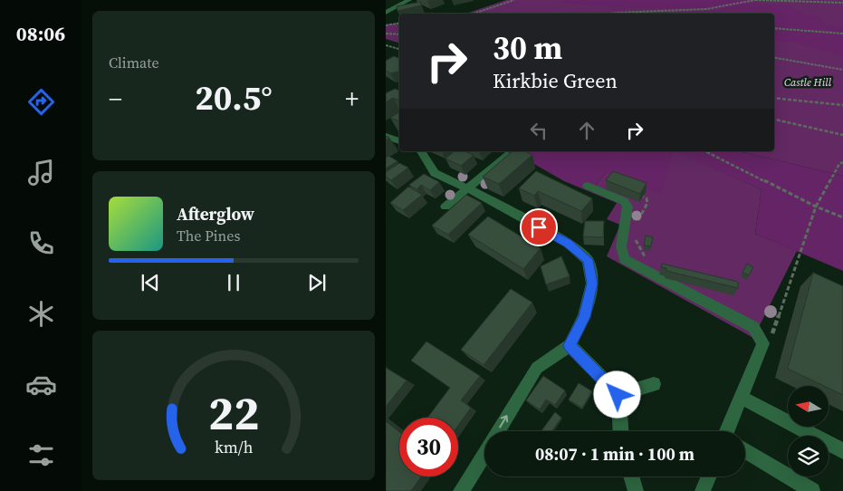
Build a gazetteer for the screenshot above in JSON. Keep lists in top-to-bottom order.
{
  "parks": ["Castle Hill"],
  "north": "left",
  "page": {
    "tabs": "08:06",
    "tile": "Climate",
    "turn": ["30 m", "Kirkbie Green"],
    "heat": ["−", "20.5°", "+"],
    "song": ["Afterglow", "The Pines"],
    "limit": "30",
    "trip": "08:07 · 1 min · 100 m",
    "gauge": ["22", "km/h"]
  }
}
